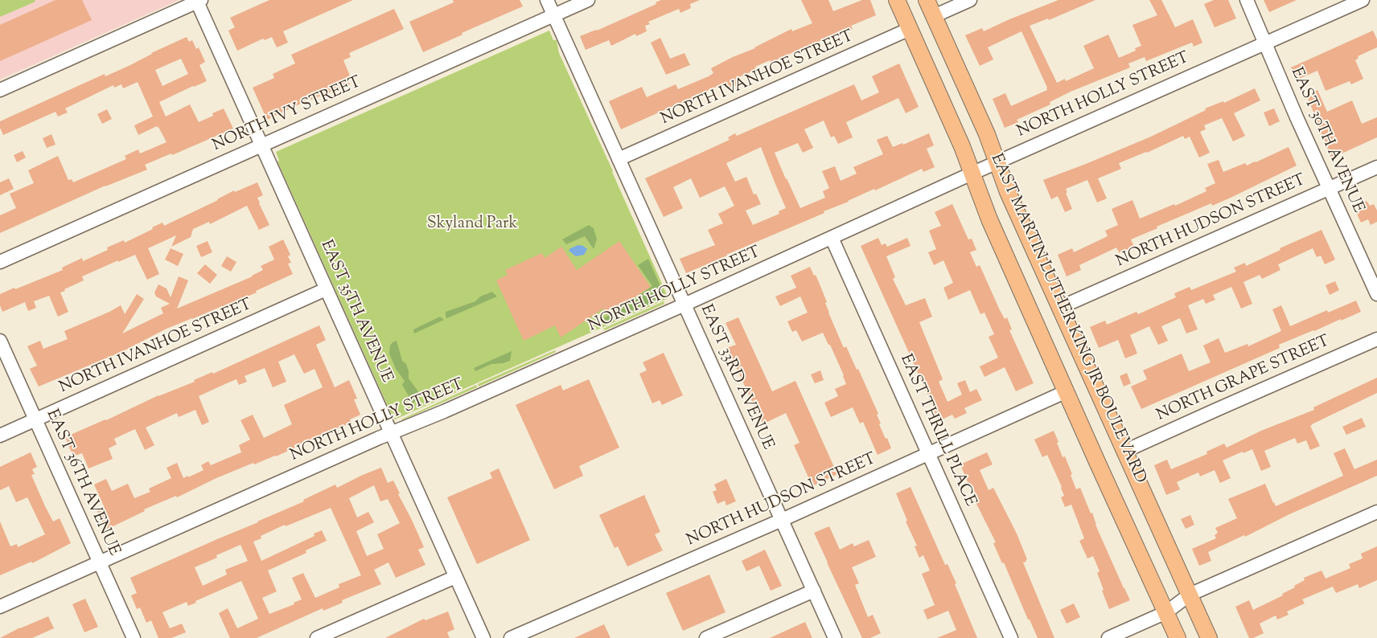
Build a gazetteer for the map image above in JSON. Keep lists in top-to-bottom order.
{
  "streets": {
    "main road": ["EAST MARTIN LUTHER KING JR BOULEVARD"],
    "street": [
      "NORTH IVANHOE STREET",
      "NORTH HOLLY STREET",
      "NORTH IVY STREET",
      "EAST 30TH AVENUE",
      "NORTH HUDSON STREET",
      "EAST 35TH AVENUE",
      "EAST 33RD AVENUE",
      "NORTH GRAPE STREET",
      "EAST THRILL PLACE",
      "EAST 36TH AVENUE"
    ]
  },
  "crossings": [
    ["NORTH IVANHOE STREET", "EAST 35TH AVENUE"],
    ["NORTH IVANHOE STREET", "EAST MARTIN LUTHER KING JR BOULEVARD"],
    ["NORTH IVANHOE STREET", "EAST 33RD AVENUE"],
    ["NORTH IVANHOE STREET", "EAST 36TH AVENUE"],
    ["NORTH HOLLY STREET", "EAST 30TH AVENUE"],
    ["NORTH HOLLY STREET", "EAST 35TH AVENUE"],
    ["NORTH HOLLY STREET", "EAST MARTIN LUTHER KING JR BOULEVARD"],
    ["NORTH HOLLY STREET", "EAST 33RD AVENUE"],
    ["NORTH HOLLY STREET", "EAST THRILL PLACE"],
    ["NORTH HOLLY STREET", "EAST 36TH AVENUE"],
    ["NORTH IVY STREET", "EAST 35TH AVENUE"],
    ["NORTH IVY STREET", "EAST 33RD AVENUE"],
    ["EAST 30TH AVENUE", "NORTH HUDSON STREET"],
    ["NORTH HUDSON STREET", "EAST MARTIN LUTHER KING JR BOULEVARD"],
    ["NORTH HUDSON STREET", "EAST 33RD AVENUE"],
    ["NORTH HUDSON STREET", "EAST THRILL PLACE"],
    ["EAST MARTIN LUTHER KING JR BOULEVARD", "NORTH GRAPE STREET"]
  ],
  "parks": ["Skyland Park"]
}
